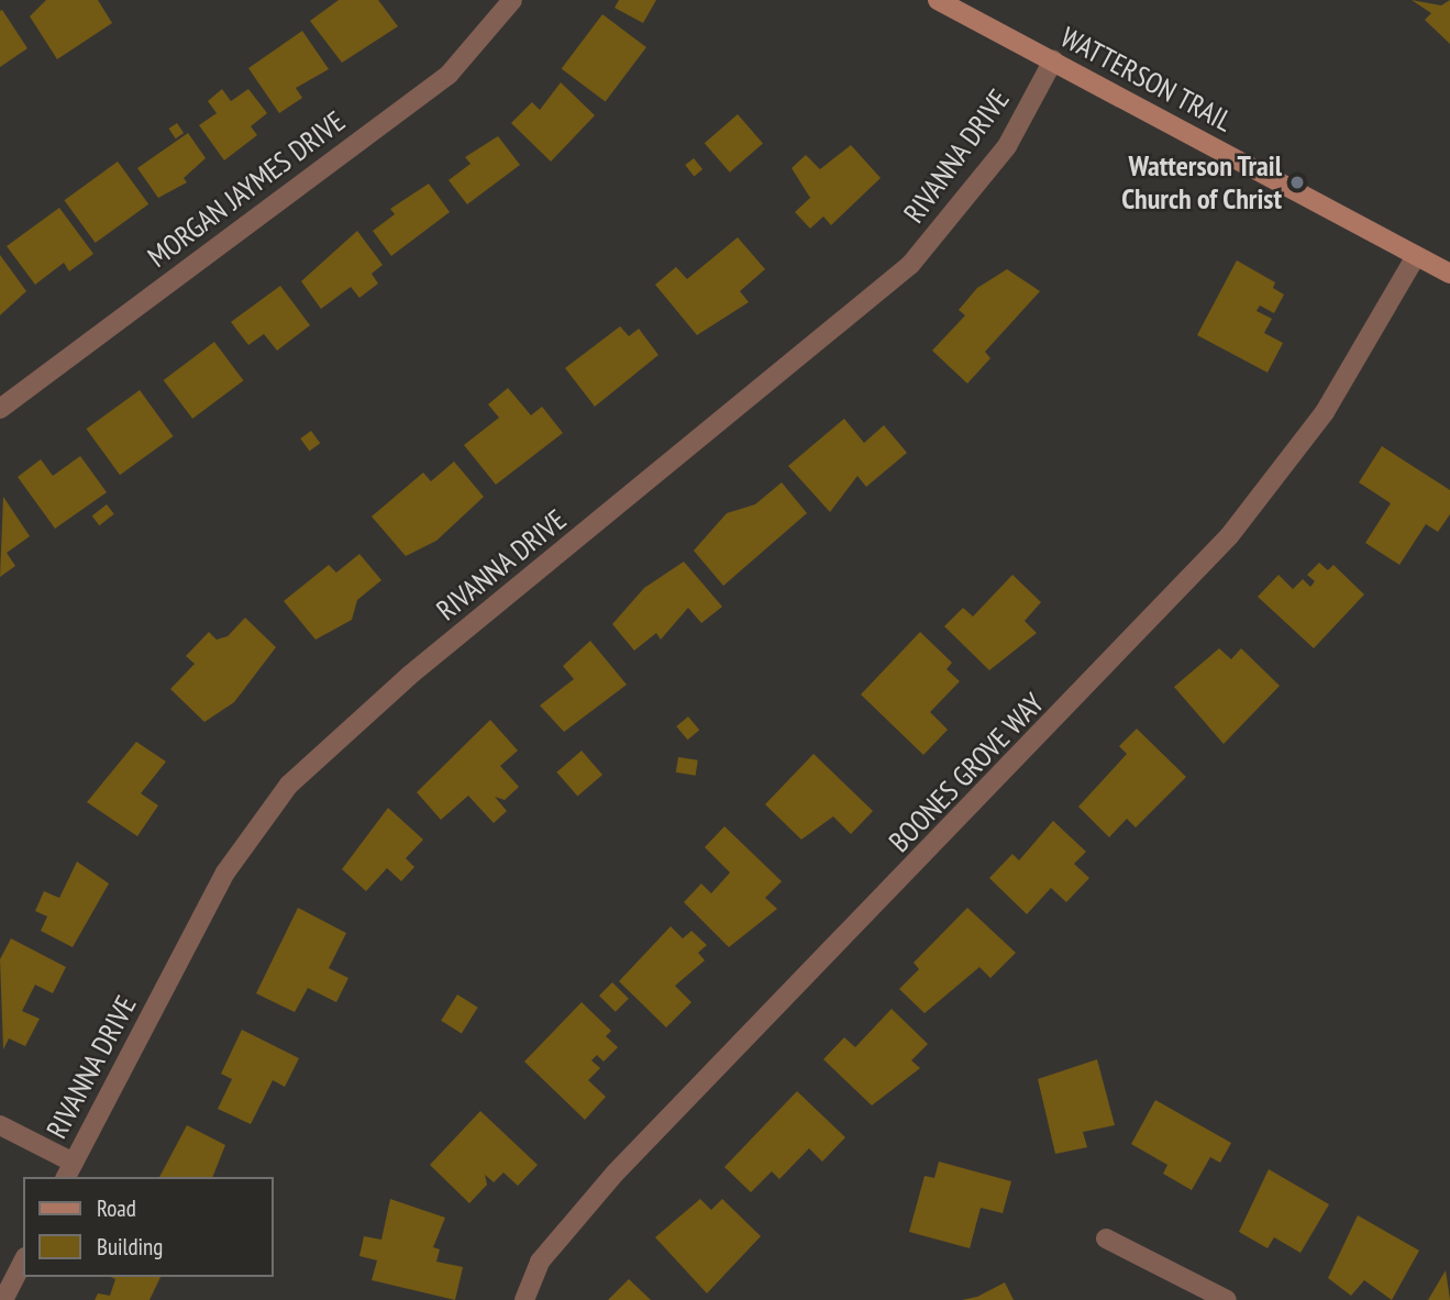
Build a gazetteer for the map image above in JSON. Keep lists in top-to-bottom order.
{
  "streets": {
    "main road": ["WATTERSON TRAIL"],
    "street": ["RIVANNA DRIVE", "MORGAN JAYMES DRIVE", "BOONES GROVE WAY"]
  },
  "crossings": [
    ["WATTERSON TRAIL", "RIVANNA DRIVE"],
    ["WATTERSON TRAIL", "BOONES GROVE WAY"]
  ],
  "places": ["Watterson Trail Church of Christ"],
  "legend": ["Road", "Building"]
}
